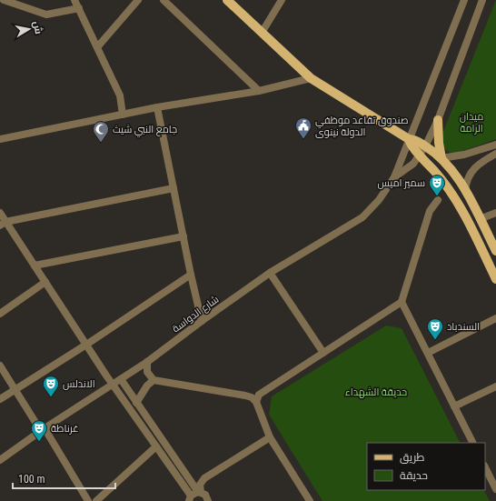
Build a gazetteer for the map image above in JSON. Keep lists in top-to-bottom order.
{
  "streets": {
    "street": ["شارع الدواسة"]
  },
  "parks": ["ميدان الرامة", "حديقة الشهداء"],
  "places": {
    "public building": ["صندوق تقاعد موظفي الدولة نينوى"],
    "mosque": ["جامع النبي شيث"],
    "theatre": [
      "سمير اميس",
      "السندباد",
      "الاندلس",
      "غرناطة"
    ]
  },
  "legend": ["طريق", "حديقة"],
  "scale_bar": "100 m",
  "north": "right"
}
